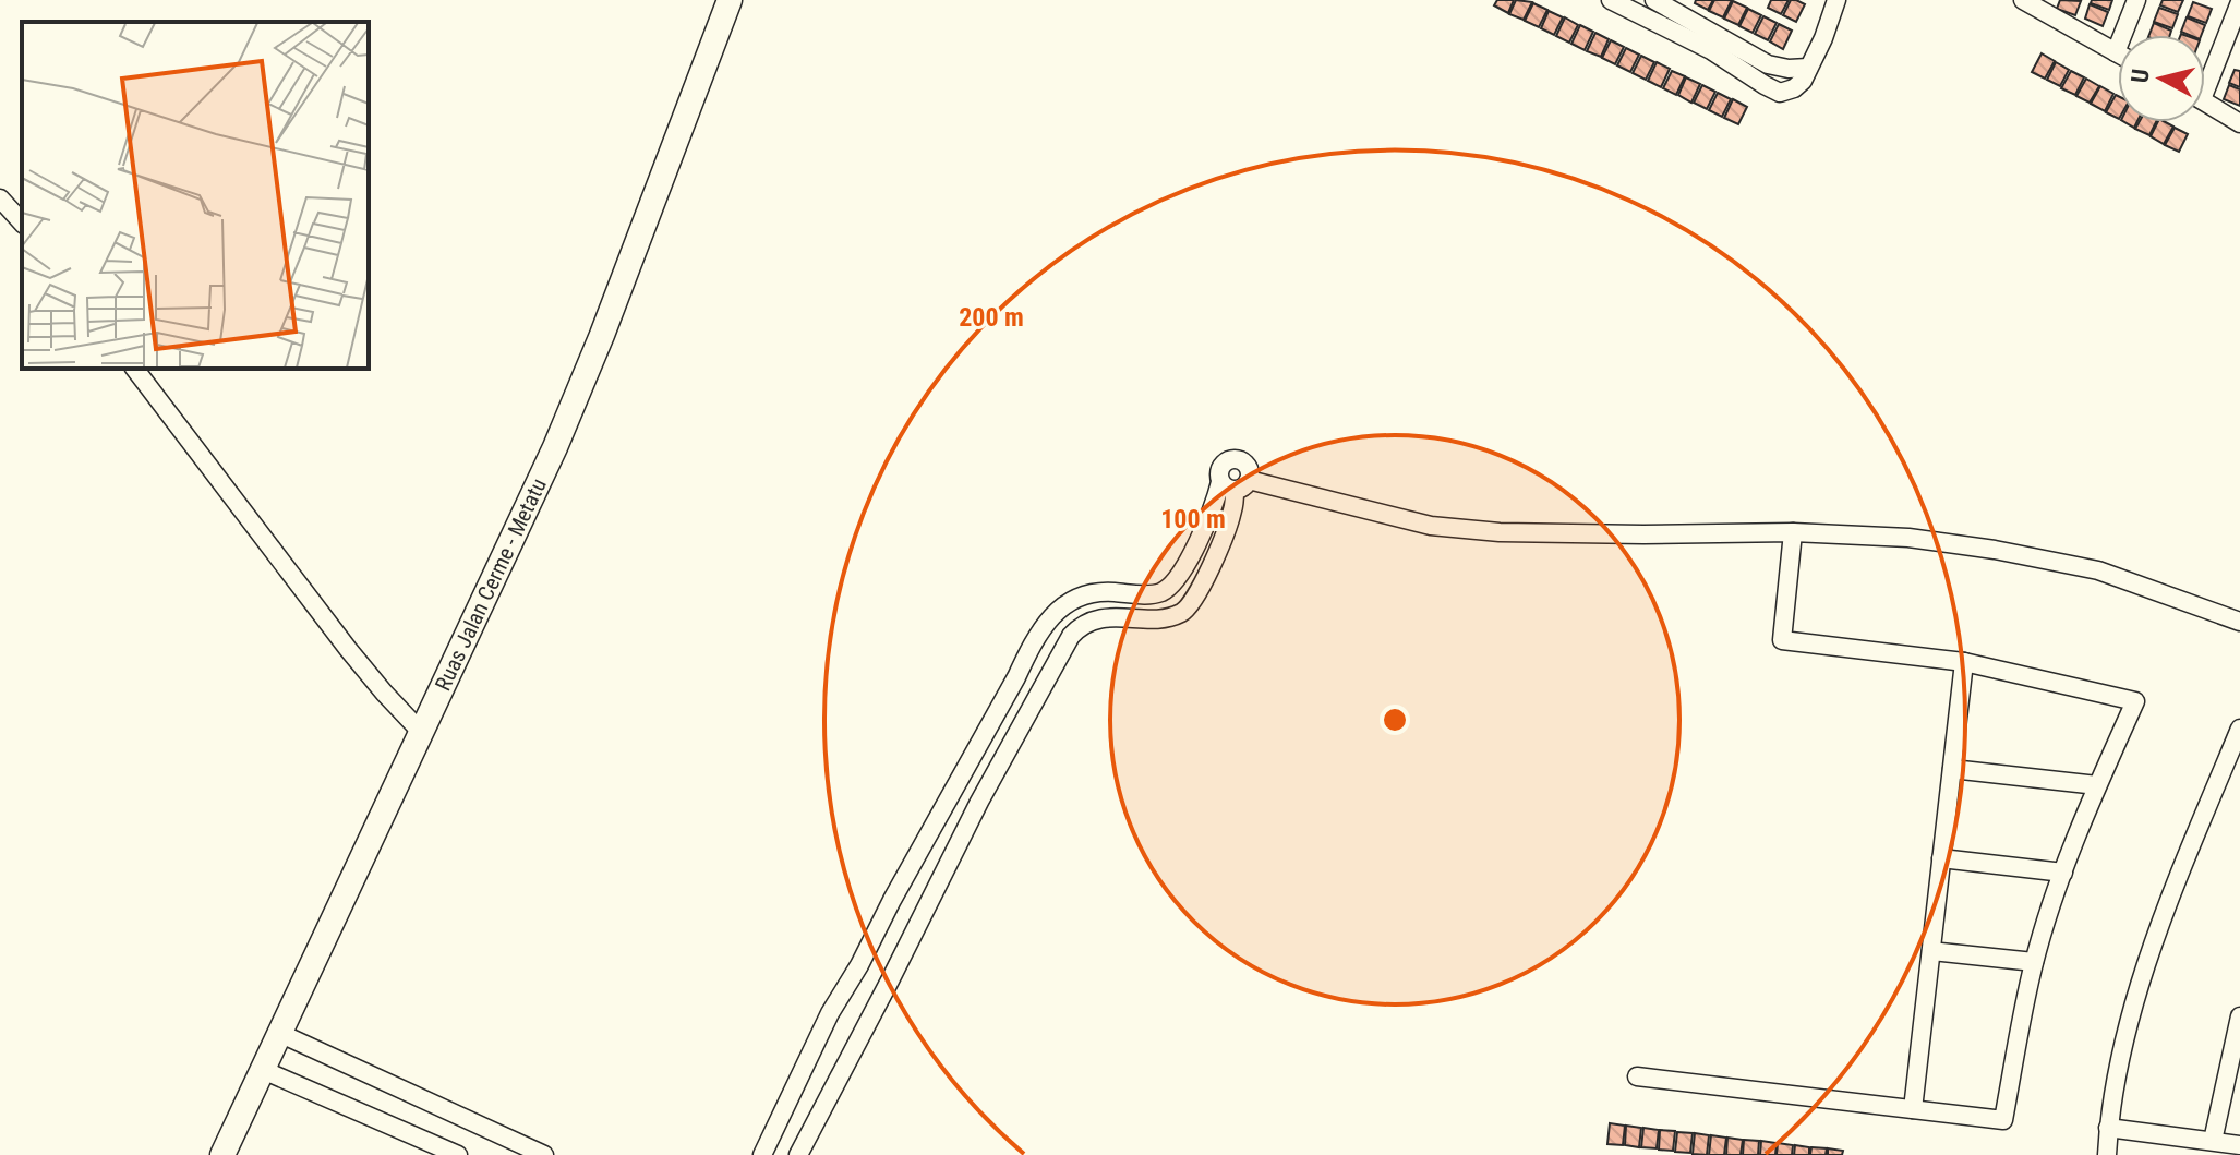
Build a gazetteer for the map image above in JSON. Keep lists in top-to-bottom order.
{
  "streets": {
    "main road": ["Ruas Jalan Cerme - Metatu"]
  },
  "north": "left",
  "rings": ["200 m", "100 m"]
}
